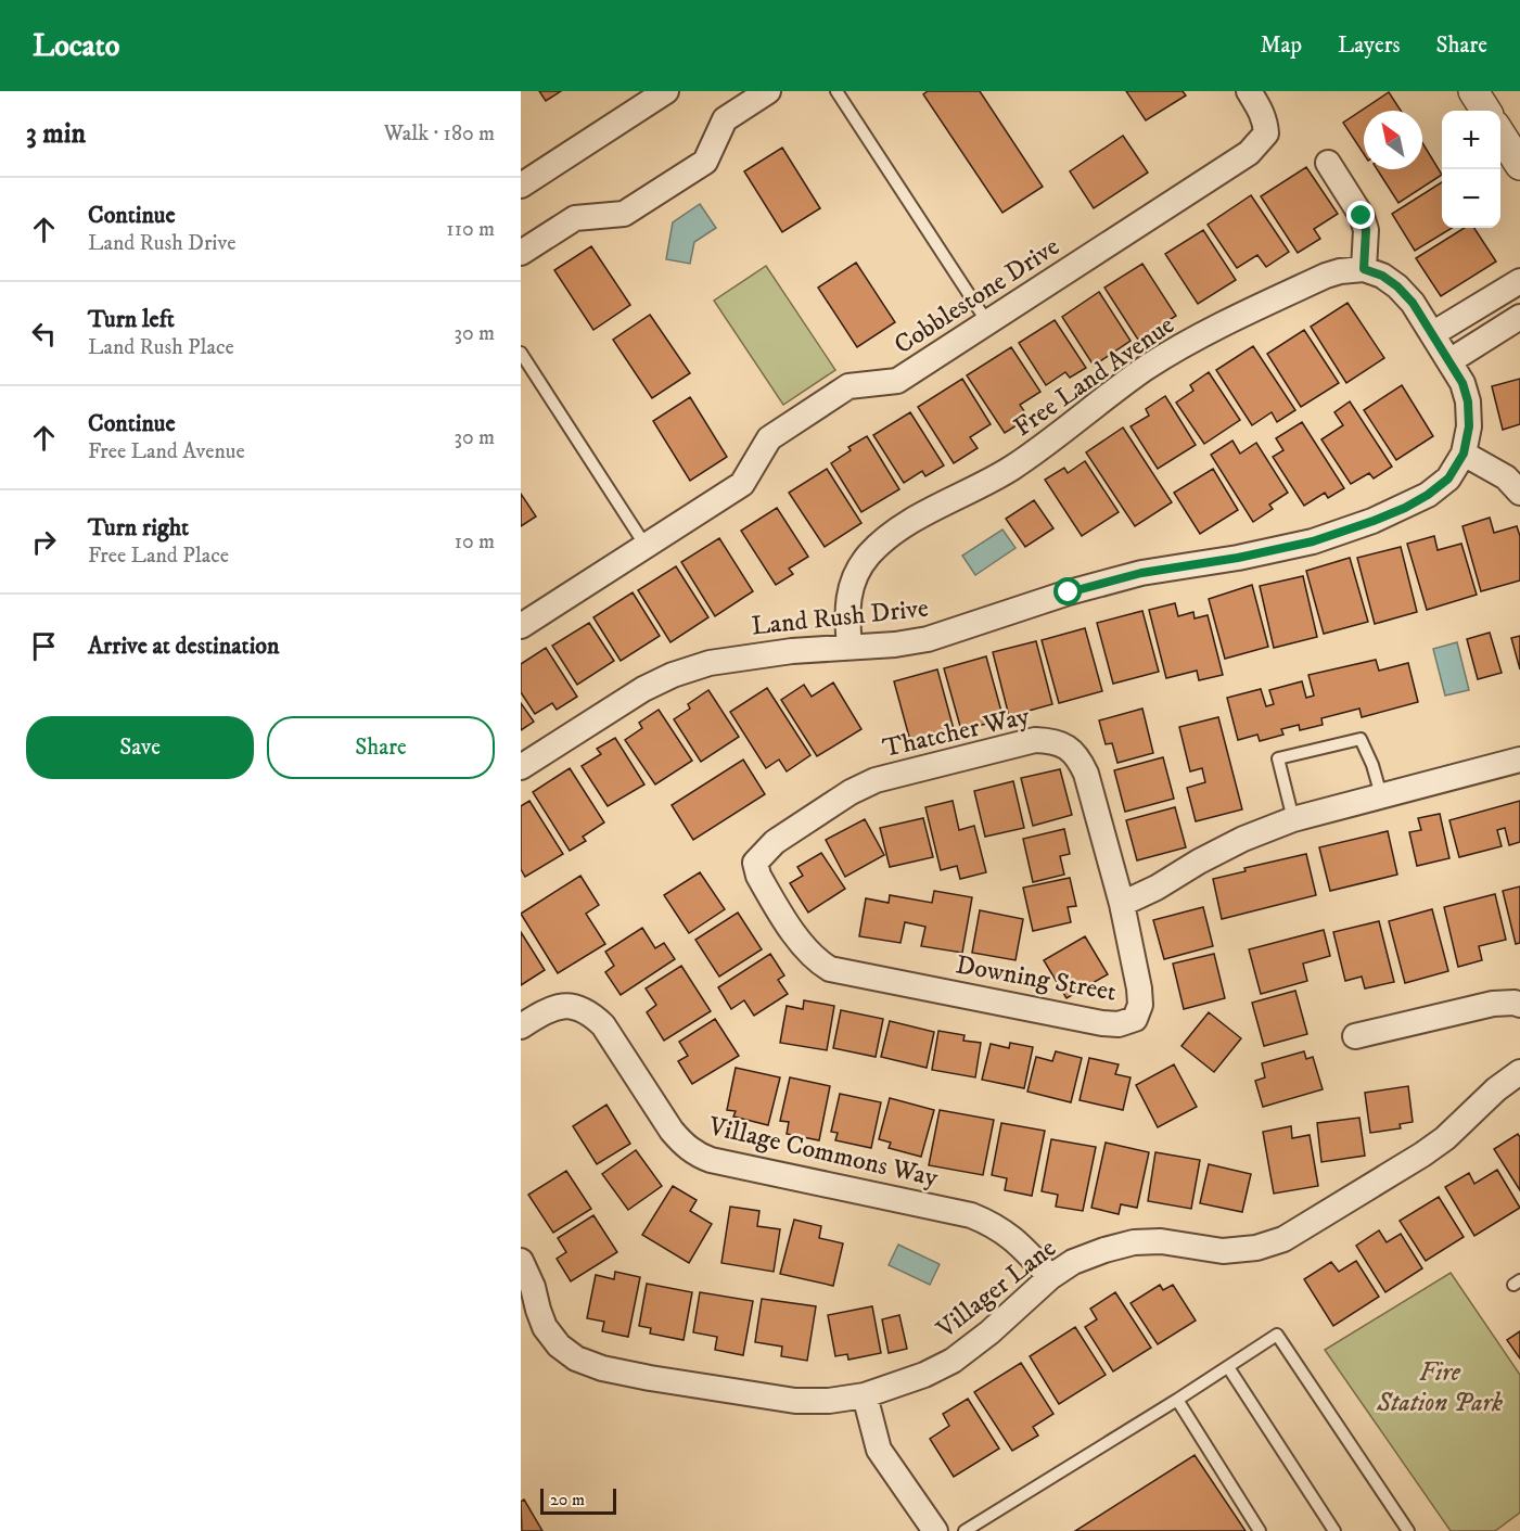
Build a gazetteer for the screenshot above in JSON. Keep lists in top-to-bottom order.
{
  "streets": {
    "street": [
      "Cobblestone Drive",
      "Free Land Avenue",
      "Land Rush Drive",
      "Thatcher Way",
      "Downing Street",
      "Village Commons Way",
      "Villager Lane"
    ]
  },
  "crossings": [
    ["Free Land Avenue", "Land Rush Drive"],
    ["Thatcher Way", "Downing Street"],
    ["Village Commons Way", "Villager Lane"]
  ],
  "parks": ["Fire Station Park"],
  "scale_bar": "20 m",
  "north": "top left",
  "page": {
    "header": "Locato",
    "nav": ["Map", "Layers", "Share"],
    "heading": ["3 min", "Walk · 180 m"],
    "map_buttons": ["+", "−"],
    "list": [
      ["Continue", "Land Rush Drive", "110 m"],
      ["Turn left", "Land Rush Place", "30 m"],
      ["Continue", "Free Land Avenue", "30 m"],
      ["Turn right", "Free Land Place", "10 m"],
      "Arrive at destination"
    ],
    "buttons": ["Save", "Share"],
    "scale": "20 m"
  }
}
